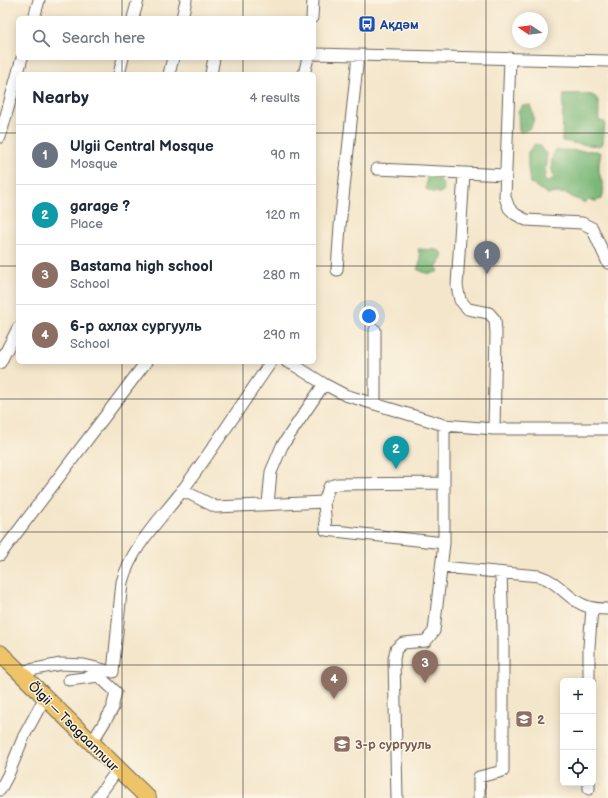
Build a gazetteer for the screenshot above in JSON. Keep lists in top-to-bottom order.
{
  "streets": {
    "highway": ["Ölgii — Tsagaannuur"]
  },
  "places": {
    "bus stop": ["Ақдəм"],
    "school or university": ["2", "3-р сургууль"]
  },
  "north": "left",
  "page": {
    "search": "Search here",
    "heading": ["Nearby", "4 results"],
    "list": [
      {
        "mark": "1",
        "name": "Ulgii Central Mosque",
        "note": "Mosque",
        "value": "90 m"
      },
      {
        "mark": "2",
        "name": "garage ?",
        "note": "Place",
        "value": "120 m"
      },
      {
        "mark": "3",
        "name": "Bastama high school",
        "note": "School",
        "value": "280 m"
      },
      {
        "mark": "4",
        "name": "6-р ахлах сургууль",
        "note": "School",
        "value": "290 m"
      }
    ],
    "pins": [
      "1",
      "2",
      "3",
      "4"
    ],
    "map_buttons": ["+", "−"]
  }
}
